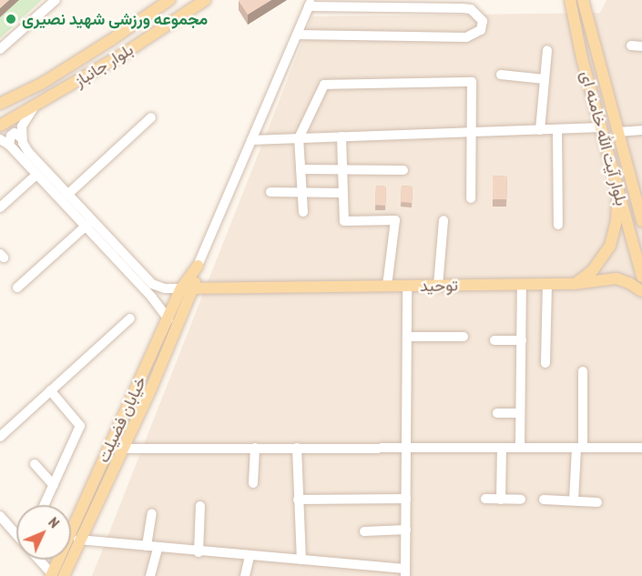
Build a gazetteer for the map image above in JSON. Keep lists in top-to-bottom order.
{
  "streets": {
    "main road": [
      "بلوار جانباز",
      "بلوار آیت الله خامنه ای",
      "توحید",
      "خیابان فضیلت"
    ]
  },
  "crossings": [
    ["توحید", "خیابان فضیلت"]
  ],
  "places": ["مجموعه ورزشی شهید نصیری"],
  "north": "top right"
}
